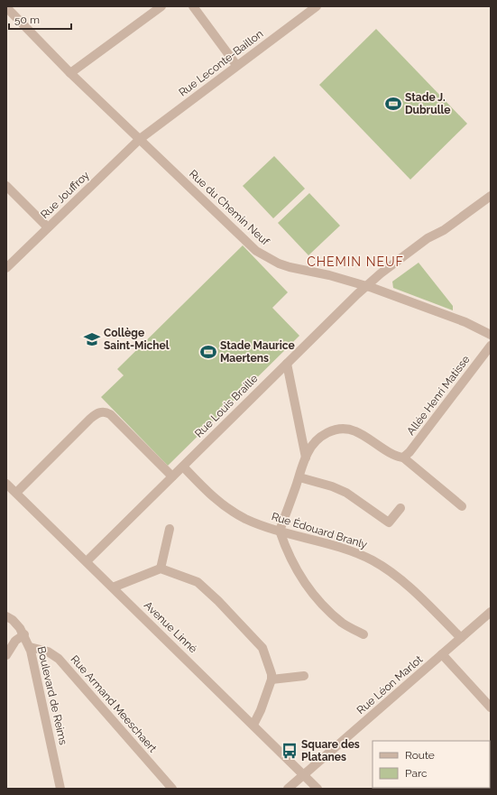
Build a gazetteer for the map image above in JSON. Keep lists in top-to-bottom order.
{
  "streets": {
    "street": [
      "Rue Leconte-Baillon",
      "Rue Jouffroy",
      "Rue du Chemin Neuf",
      "Allée Henri Matisse",
      "Rue Louis Braille",
      "Rue Édouard Branly",
      "Avenue Linné",
      "Rue Léon Marlot",
      "Boulevard de Reims",
      "Rue Armand Meeschaert"
    ]
  },
  "crossings": [
    ["Rue Leconte-Baillon", "Rue Jouffroy"],
    ["Rue Leconte-Baillon", "Rue du Chemin Neuf"],
    ["Rue Jouffroy", "Rue du Chemin Neuf"],
    ["Rue du Chemin Neuf", "Rue Louis Braille"],
    ["Rue Louis Braille", "Rue Édouard Branly"],
    ["Rue Louis Braille", "Avenue Linné"],
    ["Rue Édouard Branly", "Rue Léon Marlot"],
    ["Avenue Linné", "Rue Léon Marlot"],
    ["Boulevard de Reims", "Rue Armand Meeschaert"]
  ],
  "districts": ["CHEMIN NEUF"],
  "places": {
    "sports": ["Stade J. Dubrulle", "Stade Maurice Maertens"],
    "school or university": ["Collège Saint-Michel"],
    "bus stop": ["Square des Platanes"]
  },
  "legend": ["Route", "Parc"],
  "scale_bar": "50 m"
}
